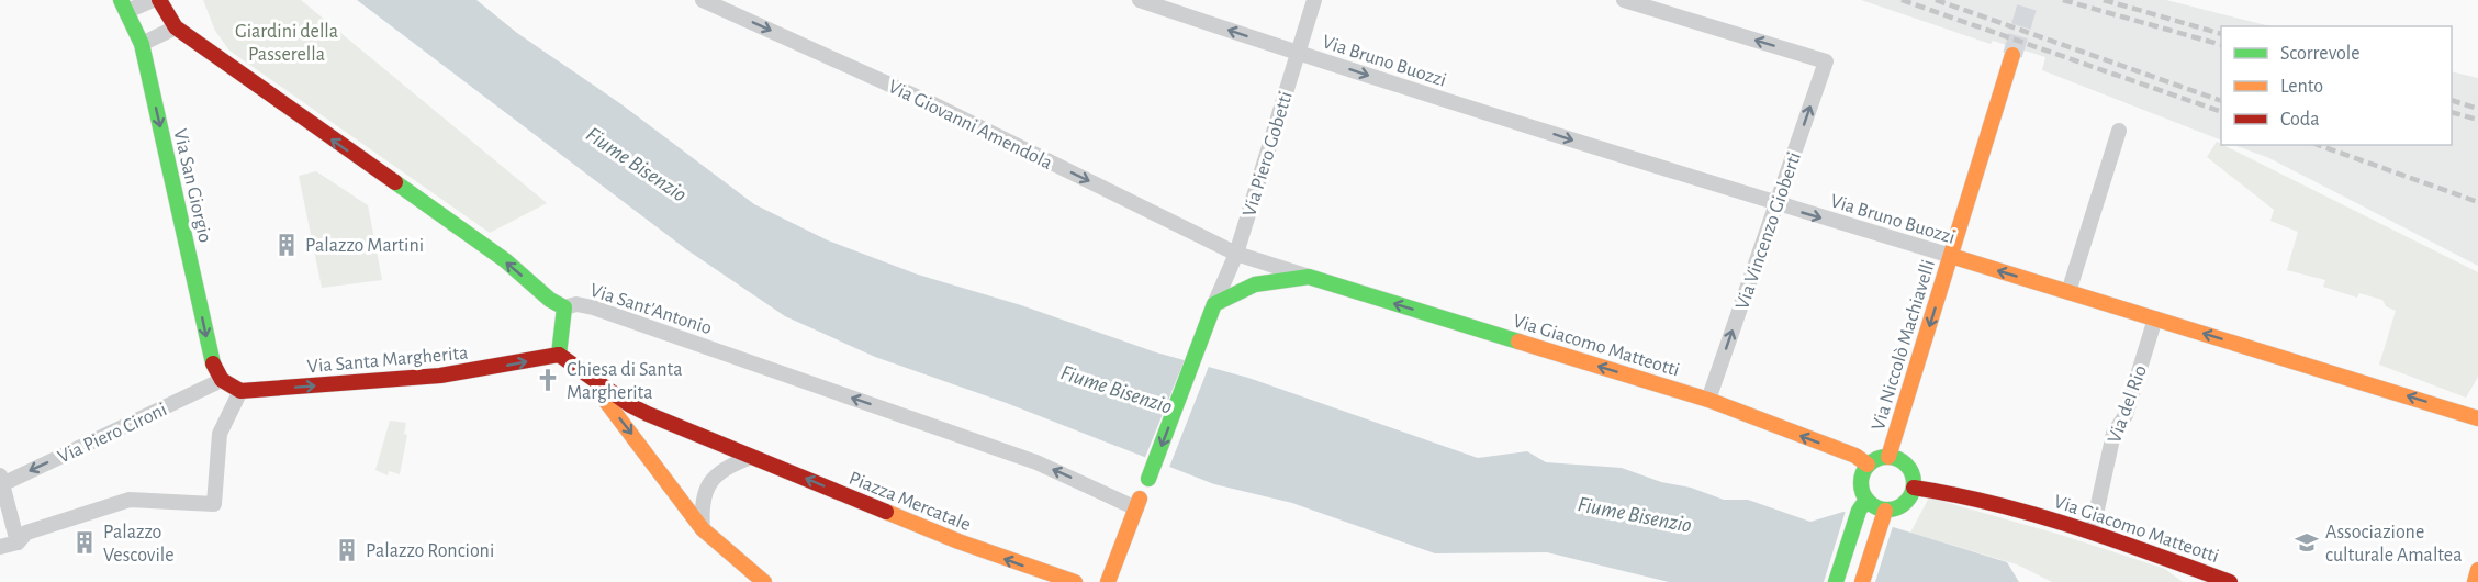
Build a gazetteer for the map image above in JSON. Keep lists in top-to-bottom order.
{
  "streets": {
    "street": [
      "Via Bruno Buozzi",
      "Via Giovanni Amendola",
      "Via Piero Gobetti",
      "Via San Giorgio",
      "Via Vincenzo Gioberti",
      "Via Sant'Antonio",
      "Via Giacomo Matteotti",
      "Via Niccolò Machiavelli",
      "Via Santa Margherita",
      "Via del Rio",
      "Via Piero Cironi",
      "Piazza Mercatale"
    ]
  },
  "crossings": [
    ["Via Bruno Buozzi", "Via Piero Gobetti"],
    ["Via Bruno Buozzi", "Via Vincenzo Gioberti"],
    ["Via Bruno Buozzi", "Via Niccolò Machiavelli"],
    ["Via Bruno Buozzi", "Via del Rio"],
    ["Via Giovanni Amendola", "Via Piero Gobetti"],
    ["Via Giovanni Amendola", "Via Giacomo Matteotti"],
    ["Via Piero Gobetti", "Via Giacomo Matteotti"],
    ["Via San Giorgio", "Via Piero Cironi"],
    ["Via Vincenzo Gioberti", "Via Giacomo Matteotti"],
    ["Via Giacomo Matteotti", "Via Niccolò Machiavelli"],
    ["Via Giacomo Matteotti", "Via del Rio"],
    ["Via Santa Margherita", "Piazza Mercatale"]
  ],
  "one_way": [
    "Via Giovanni Amendola",
    "Via San Giorgio",
    "Via Sant'Antonio",
    "Via Giacomo Matteotti",
    "Via Niccolò Machiavelli",
    "Via Santa Margherita",
    "Via Piero Cironi"
  ],
  "water": ["Fiume Bisenzio"],
  "parks": ["Giardini della Passerella"],
  "places": {
    "building": ["Palazzo Martini", "Palazzo Vescovile", "Palazzo Roncioni"],
    "church": ["Chiesa di Santa Margherita"],
    "school or university": ["Associazione culturale Amaltea"]
  },
  "legend": ["Scorrevole", "Lento", "Coda"]
}
